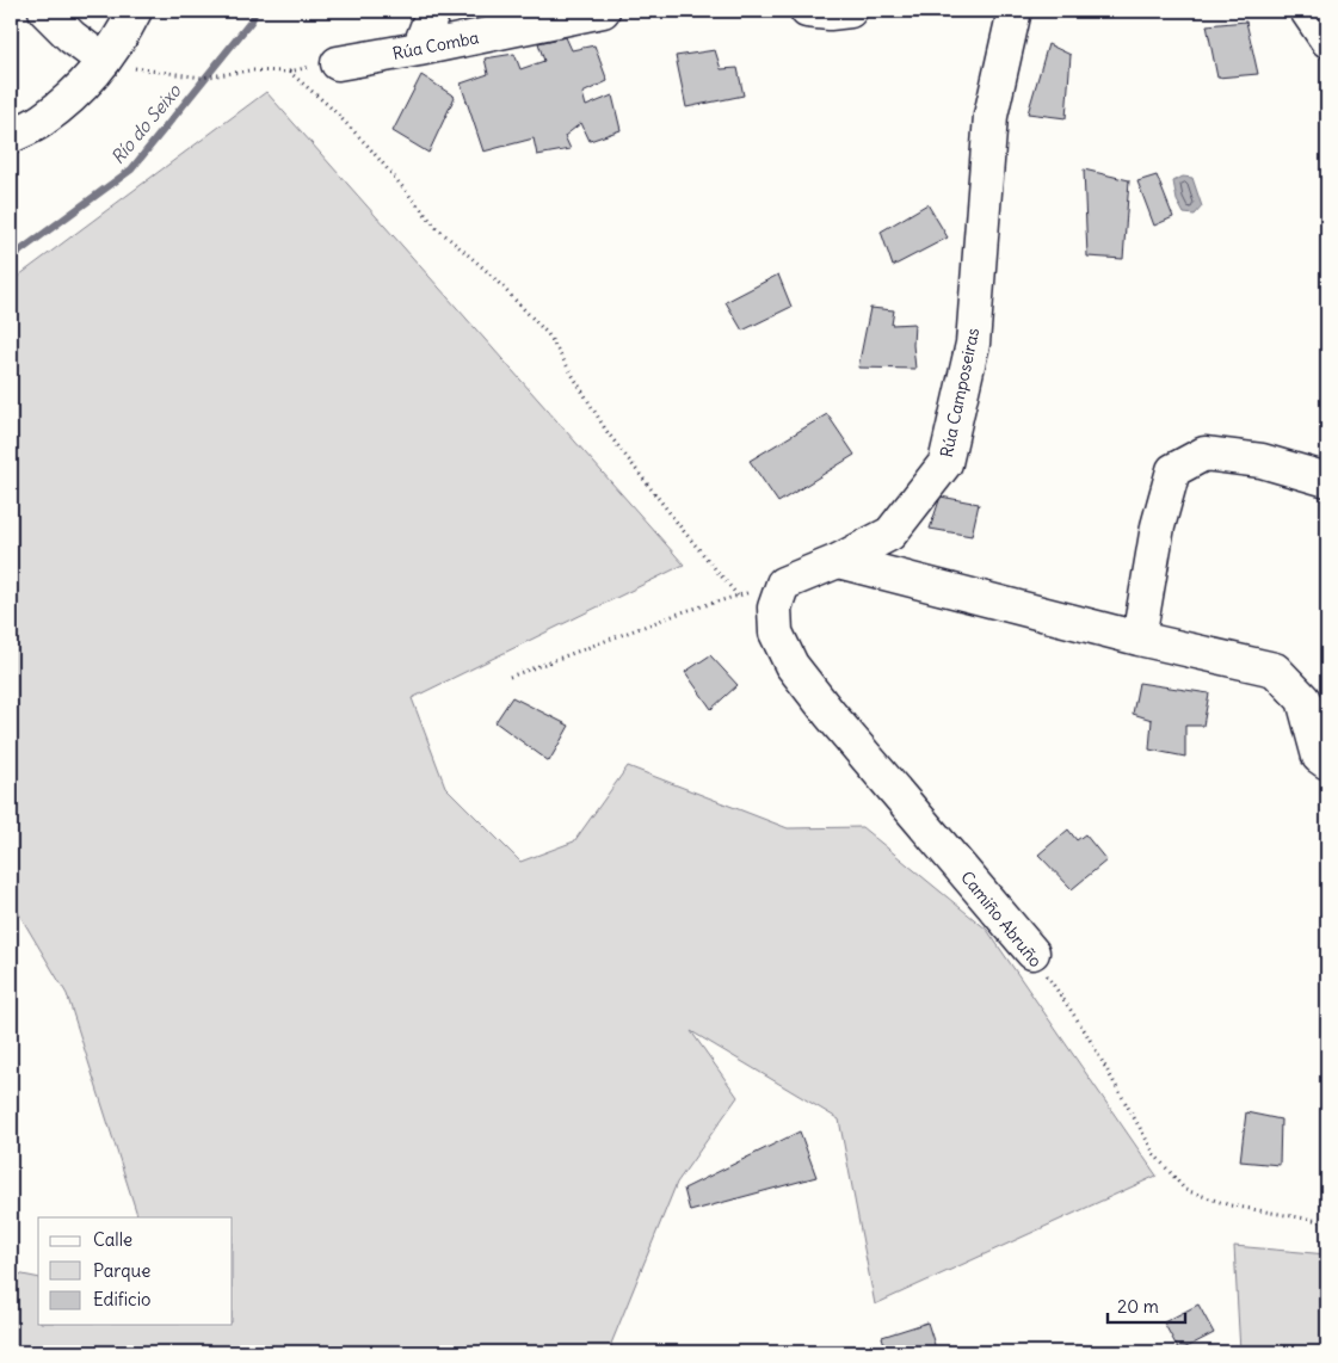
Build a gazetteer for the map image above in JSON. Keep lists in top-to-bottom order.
{
  "streets": {
    "street": ["Rúa Comba", "Rúa Camposeiras", "Camiño Abruño"]
  },
  "water": ["Río do Seixo"],
  "legend": ["Calle", "Parque", "Edificio"],
  "scale_bar": "20 m"
}
